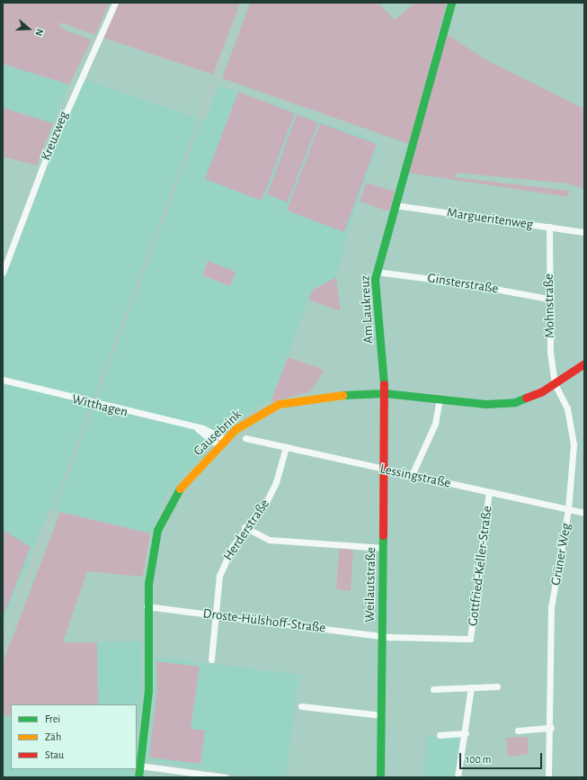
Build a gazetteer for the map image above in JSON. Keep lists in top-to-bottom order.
{
  "streets": {
    "street": [
      "Kreuzweg",
      "Margueritenweg",
      "Ginsterstraße",
      "Mohnstraße",
      "Am Laukreuz",
      "Witthagen",
      "Gausebrink",
      "Lessingstraße",
      "Herderstraße",
      "Grüner Weg",
      "Gottfried-Keller-Straße",
      "Weilautstraße",
      "Droste-Hülshoff-Straße"
    ]
  },
  "crossings": [
    ["Margueritenweg", "Mohnstraße"],
    ["Margueritenweg", "Am Laukreuz"],
    ["Ginsterstraße", "Mohnstraße"],
    ["Ginsterstraße", "Am Laukreuz"],
    ["Mohnstraße", "Gausebrink"],
    ["Mohnstraße", "Grüner Weg"],
    ["Am Laukreuz", "Gausebrink"],
    ["Am Laukreuz", "Weilautstraße"],
    ["Witthagen", "Gausebrink"],
    ["Gausebrink", "Grüner Weg"],
    ["Gausebrink", "Weilautstraße"],
    ["Gausebrink", "Droste-Hülshoff-Straße"],
    ["Lessingstraße", "Herderstraße"],
    ["Lessingstraße", "Grüner Weg"],
    ["Lessingstraße", "Gottfried-Keller-Straße"],
    ["Lessingstraße", "Weilautstraße"],
    ["Herderstraße", "Droste-Hülshoff-Straße"],
    ["Gottfried-Keller-Straße", "Weilautstraße"],
    ["Gottfried-Keller-Straße", "Droste-Hülshoff-Straße"],
    ["Weilautstraße", "Droste-Hülshoff-Straße"]
  ],
  "legend": ["Frei", "Zäh", "Stau"],
  "scale_bar": "100 m",
  "north": "right"
}
